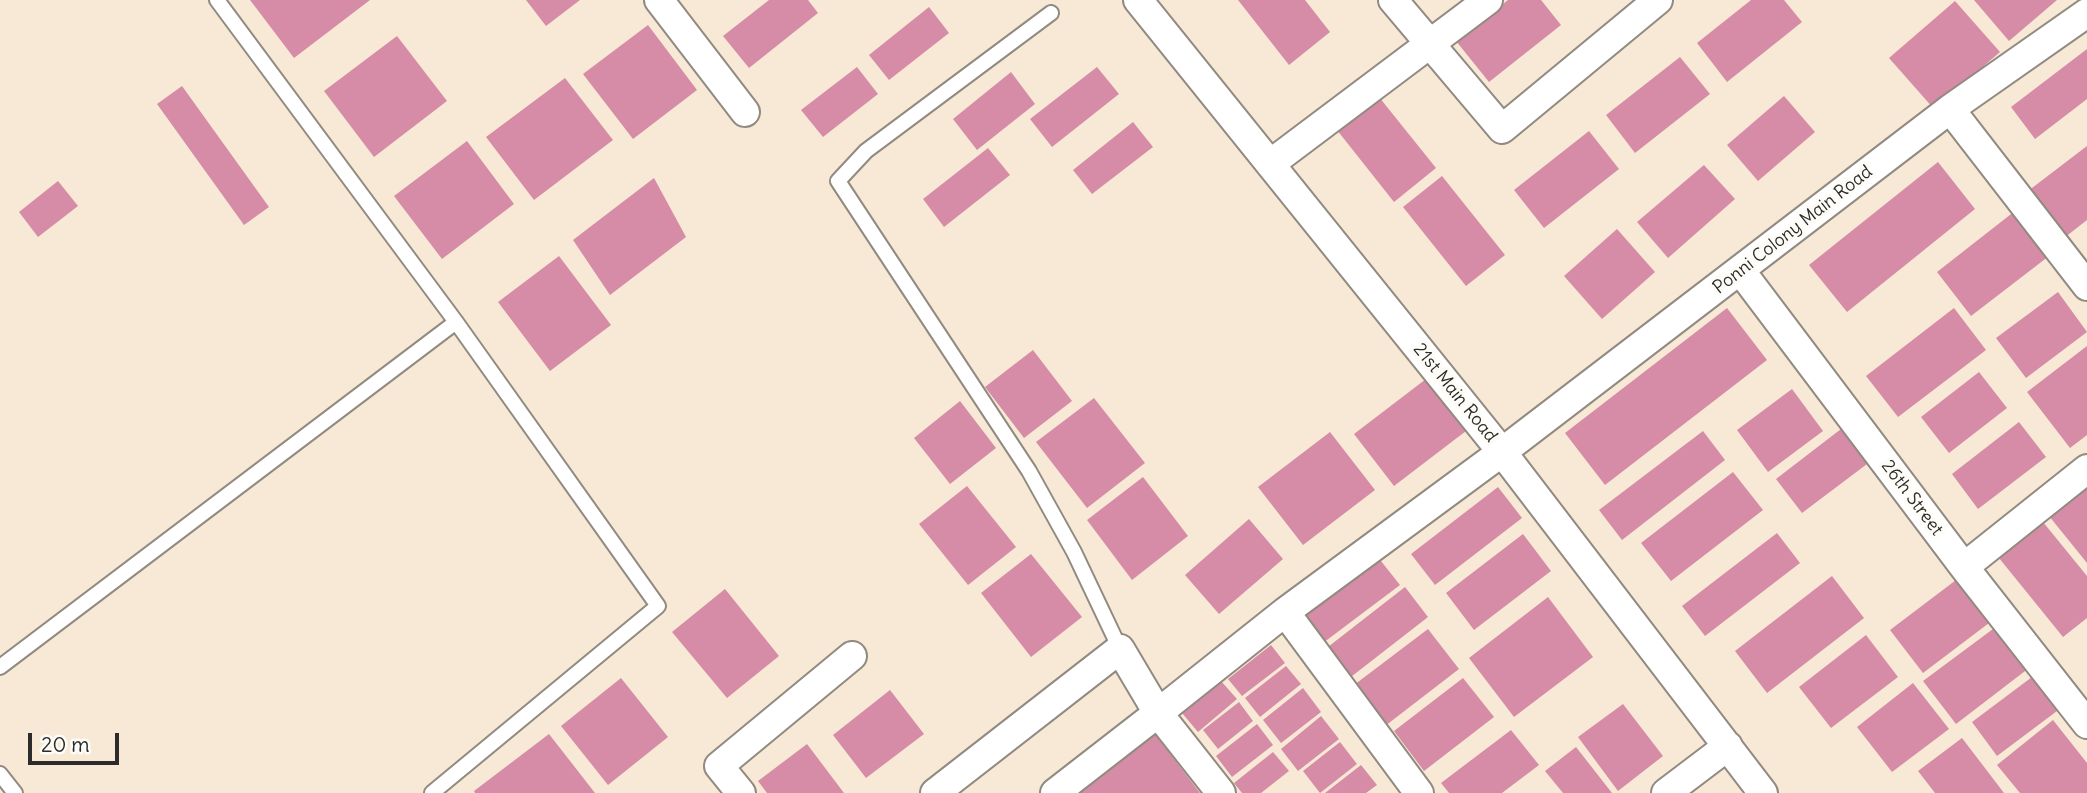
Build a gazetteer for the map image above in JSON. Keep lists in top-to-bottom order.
{
  "streets": {
    "street": ["Ponni Colony Main Road", "21st Main Road", "26th Street"]
  },
  "crossings": [
    ["Ponni Colony Main Road", "21st Main Road"],
    ["Ponni Colony Main Road", "26th Street"]
  ],
  "scale_bar": "20 m"
}
